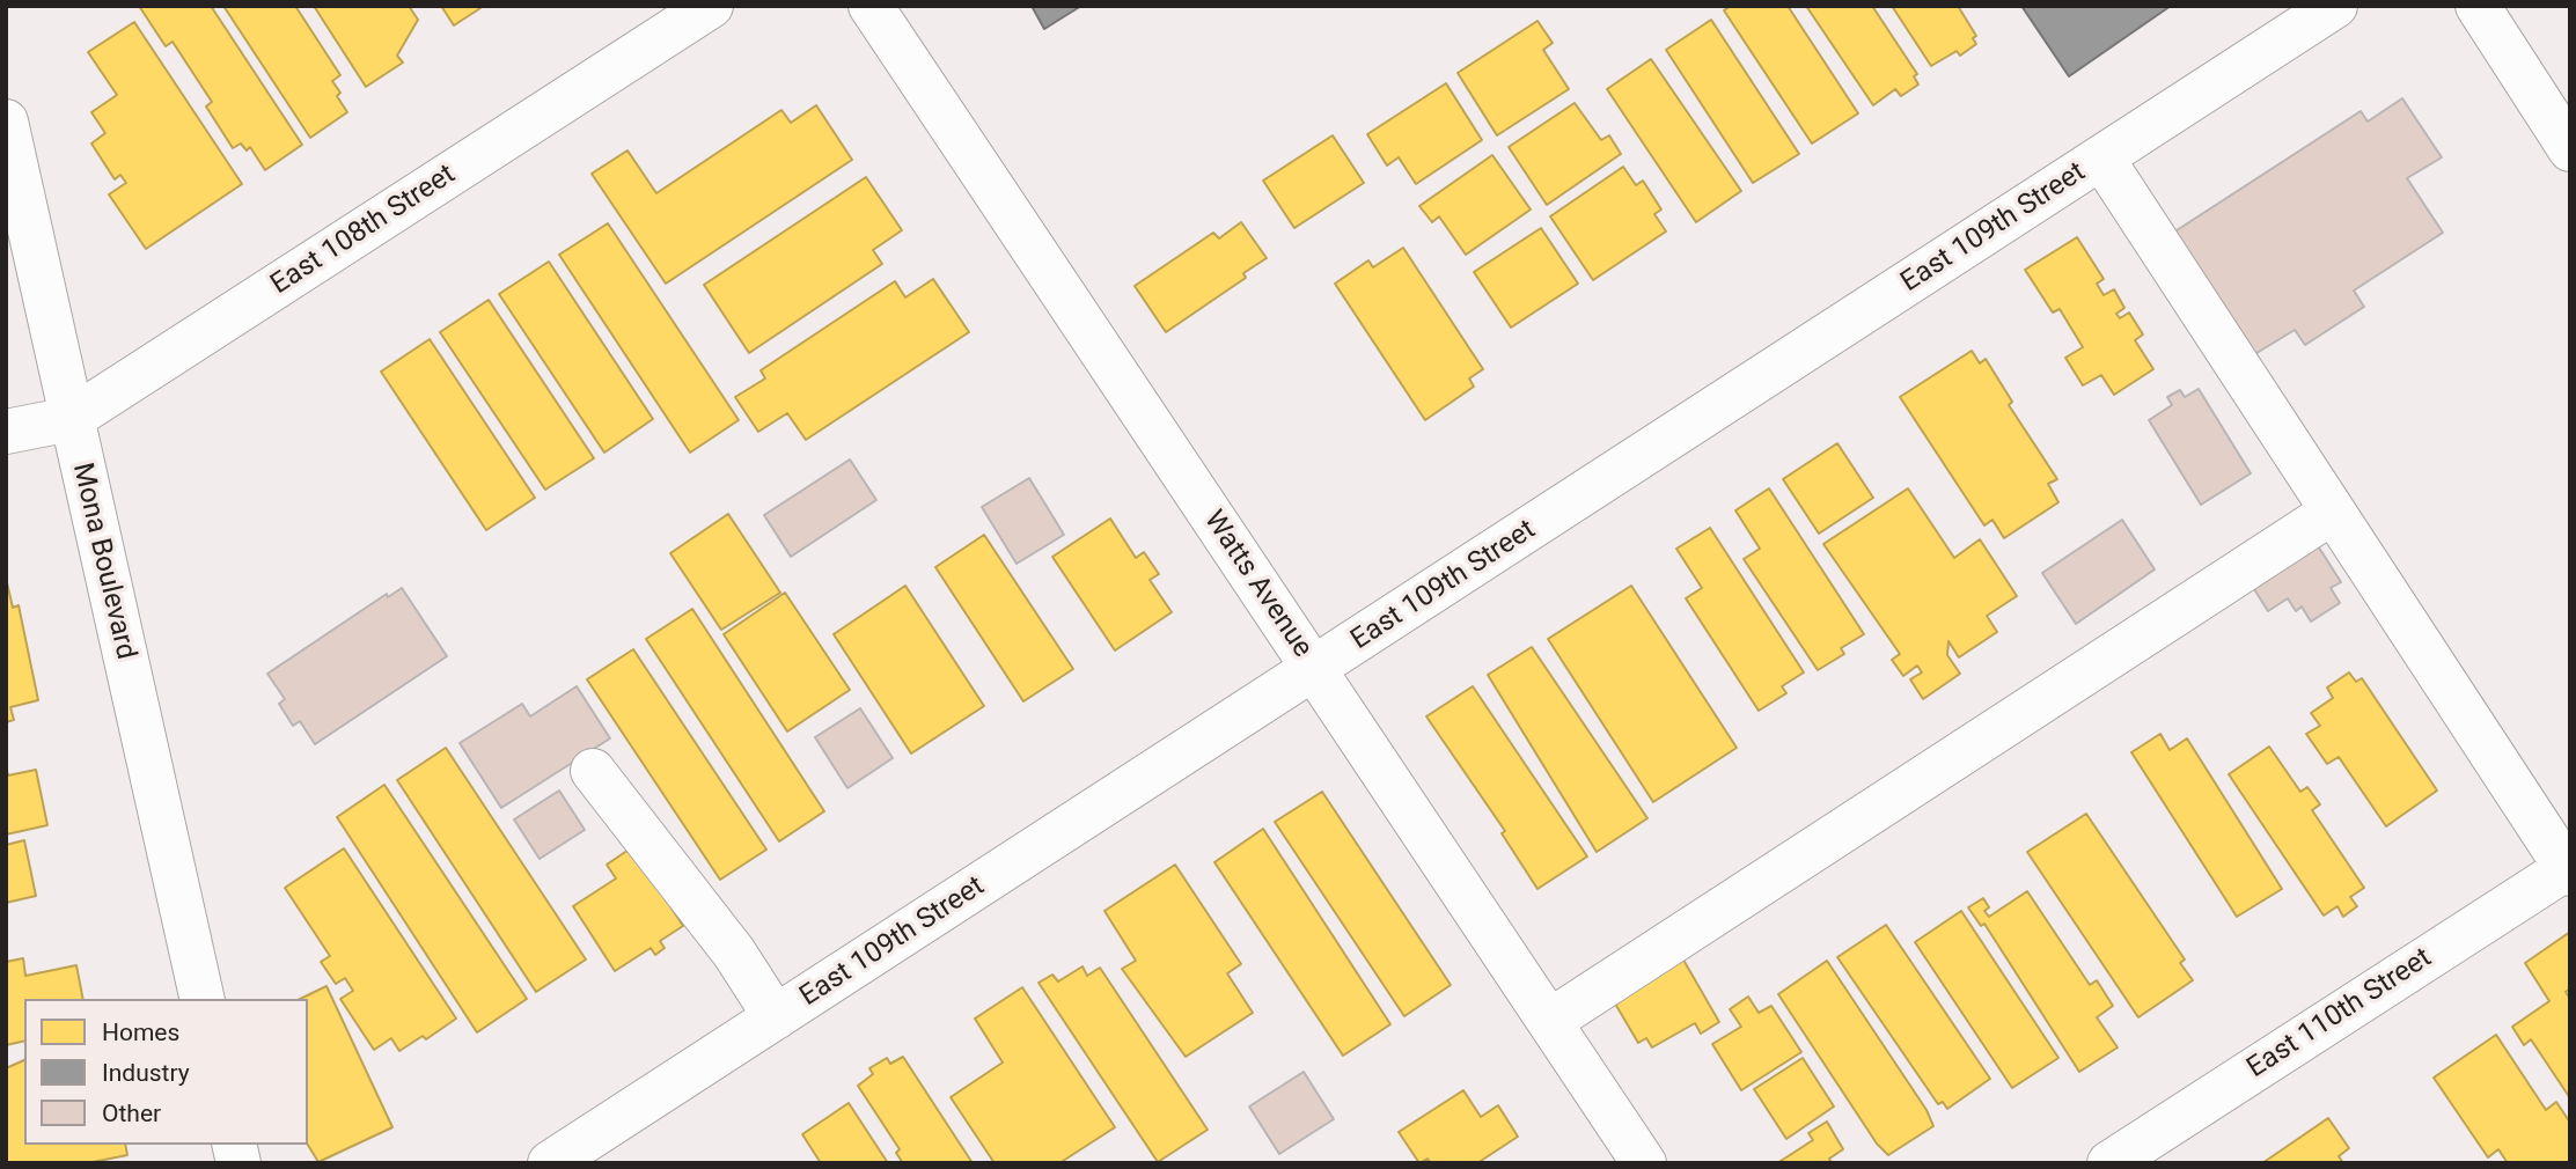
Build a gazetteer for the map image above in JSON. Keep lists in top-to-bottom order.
{
  "streets": {
    "street": [
      "East 109th Street",
      "East 108th Street",
      "Mona Boulevard",
      "Watts Avenue",
      "East 110th Street"
    ]
  },
  "crossings": [
    ["East 109th Street", "Watts Avenue"],
    ["East 108th Street", "Mona Boulevard"]
  ],
  "legend": ["Homes", "Industry", "Other"]
}
